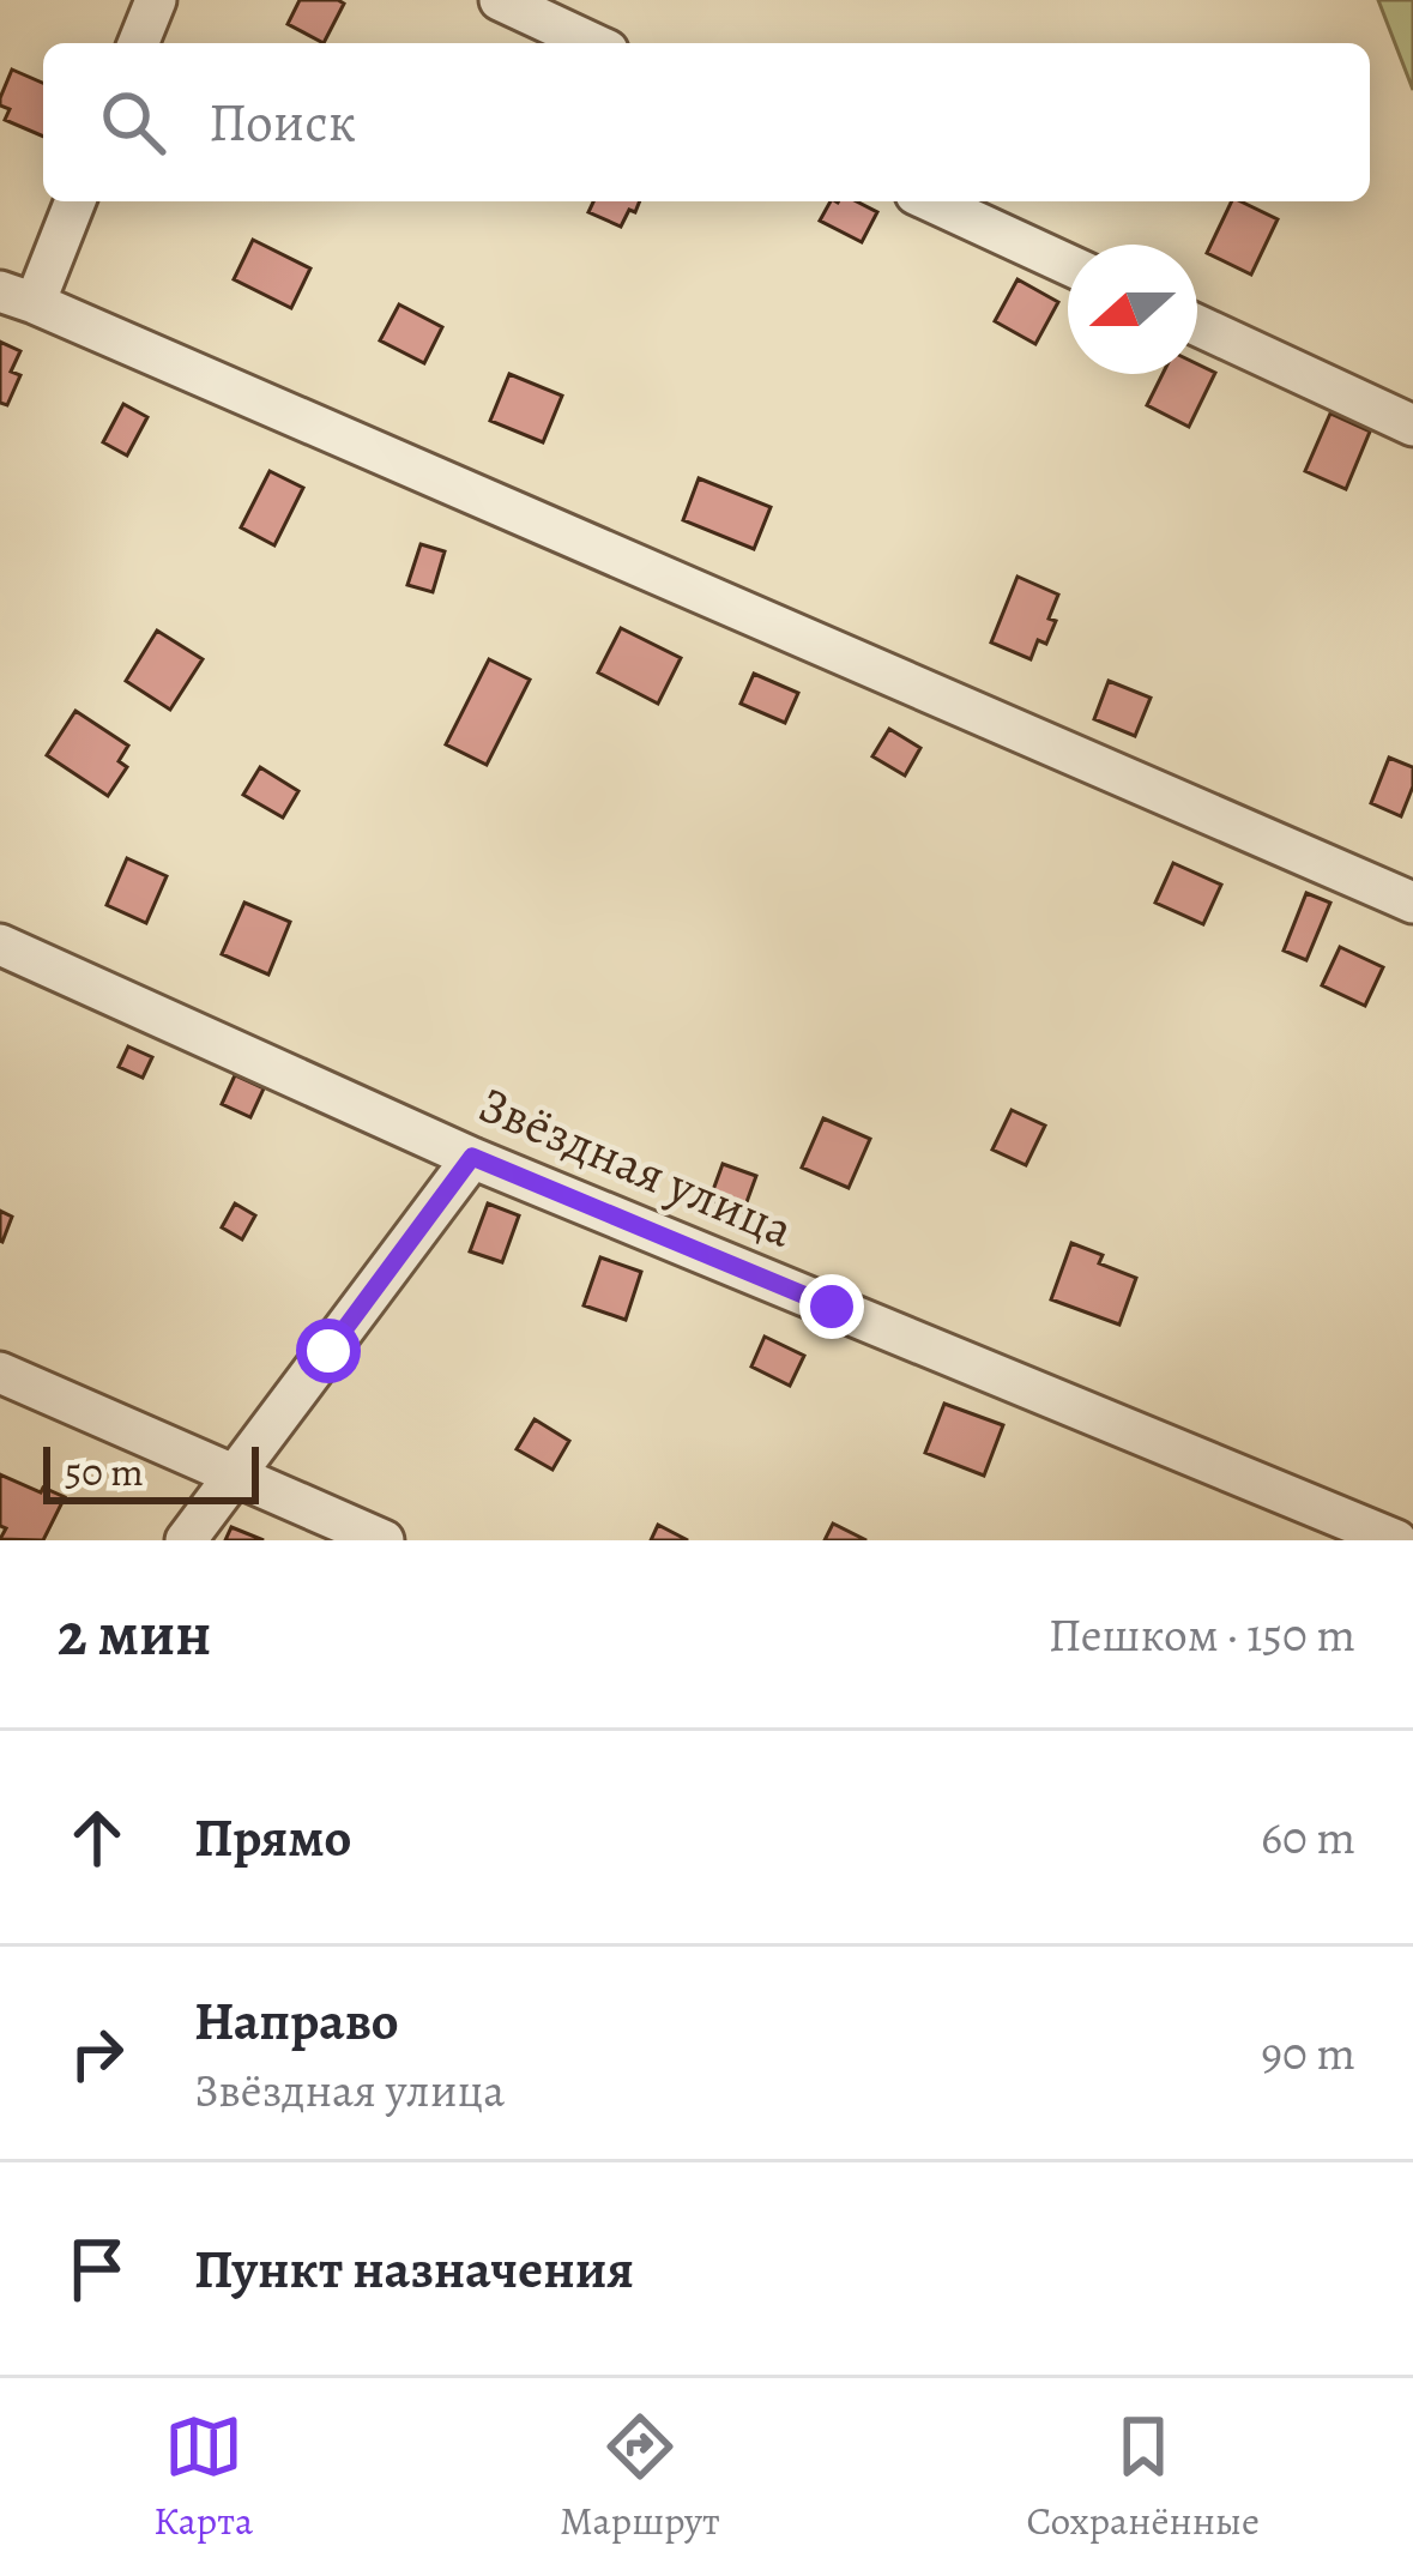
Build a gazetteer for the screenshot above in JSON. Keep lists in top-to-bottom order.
{
  "streets": {
    "street": ["Звёздная улица"]
  },
  "scale_bar": "50 m",
  "north": "left",
  "page": {
    "search": "Поиск",
    "scale": "50 m",
    "heading": ["2 мин", "Пешком · 150 m"],
    "list": [
      ["Прямо", "60 m"],
      ["Направо", "Звёздная улица", "90 m"],
      "Пункт назначения"
    ],
    "nav": ["Карта", "Маршрут", "Сохранённые"]
  }
}
